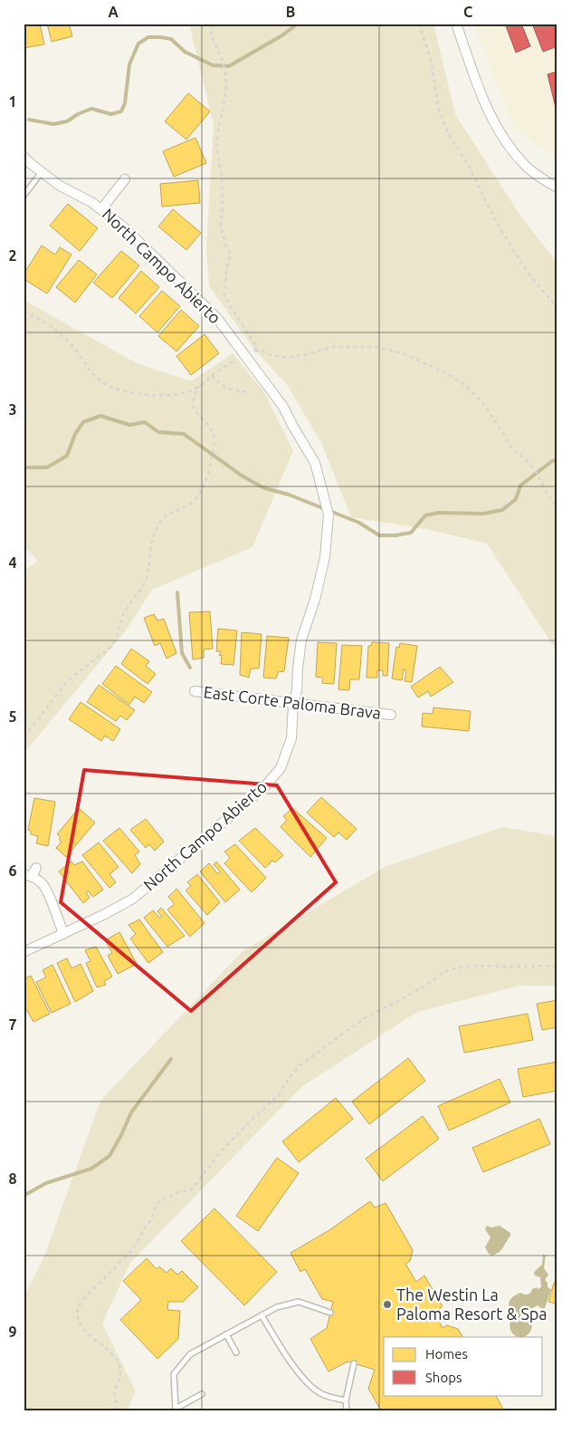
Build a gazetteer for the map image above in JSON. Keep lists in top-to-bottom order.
{
  "streets": {
    "street": ["North Campo Abierto", "East Corte Paloma Brava"]
  },
  "crossings": [
    ["North Campo Abierto", "East Corte Paloma Brava"]
  ],
  "places": ["The Westin La Paloma Resort & Spa"],
  "legend": ["Homes", "Shops"],
  "grid": {
    "columns": ["A", "B", "C"],
    "rows": [
      "1",
      "2",
      "3",
      "4",
      "5",
      "6",
      "7",
      "8",
      "9"
    ]
  }
}
